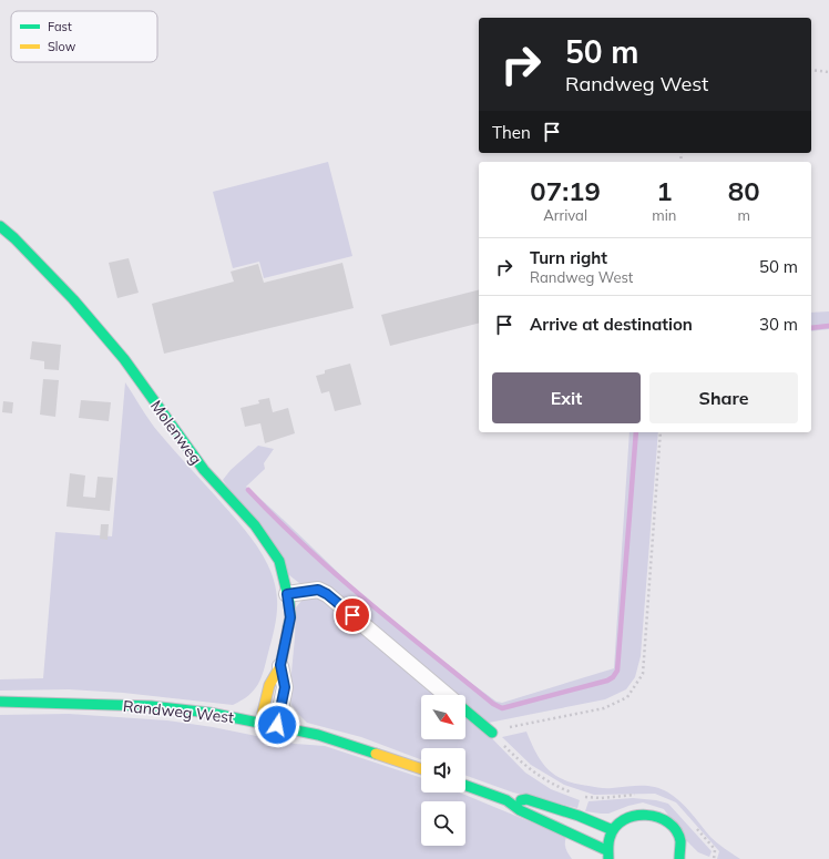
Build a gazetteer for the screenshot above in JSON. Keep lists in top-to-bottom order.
{
  "streets": {
    "street": ["Molenweg", "Randweg West"]
  },
  "crossings": [
    ["Molenweg", "Randweg West"]
  ],
  "legend": ["Fast", "Slow"],
  "north": "bottom right",
  "page": {
    "turn": ["50 m", "Randweg West"],
    "then": "Then",
    "eta": [
      "07:19",
      "Arrival",
      "1",
      "min",
      "80",
      "m"
    ],
    "list": [
      {
        "name": "Turn right",
        "note": "Randweg West",
        "value": "50 m"
      },
      {
        "name": "Arrive at destination",
        "value": "30 m"
      }
    ],
    "buttons": ["Exit", "Share"]
  }
}
